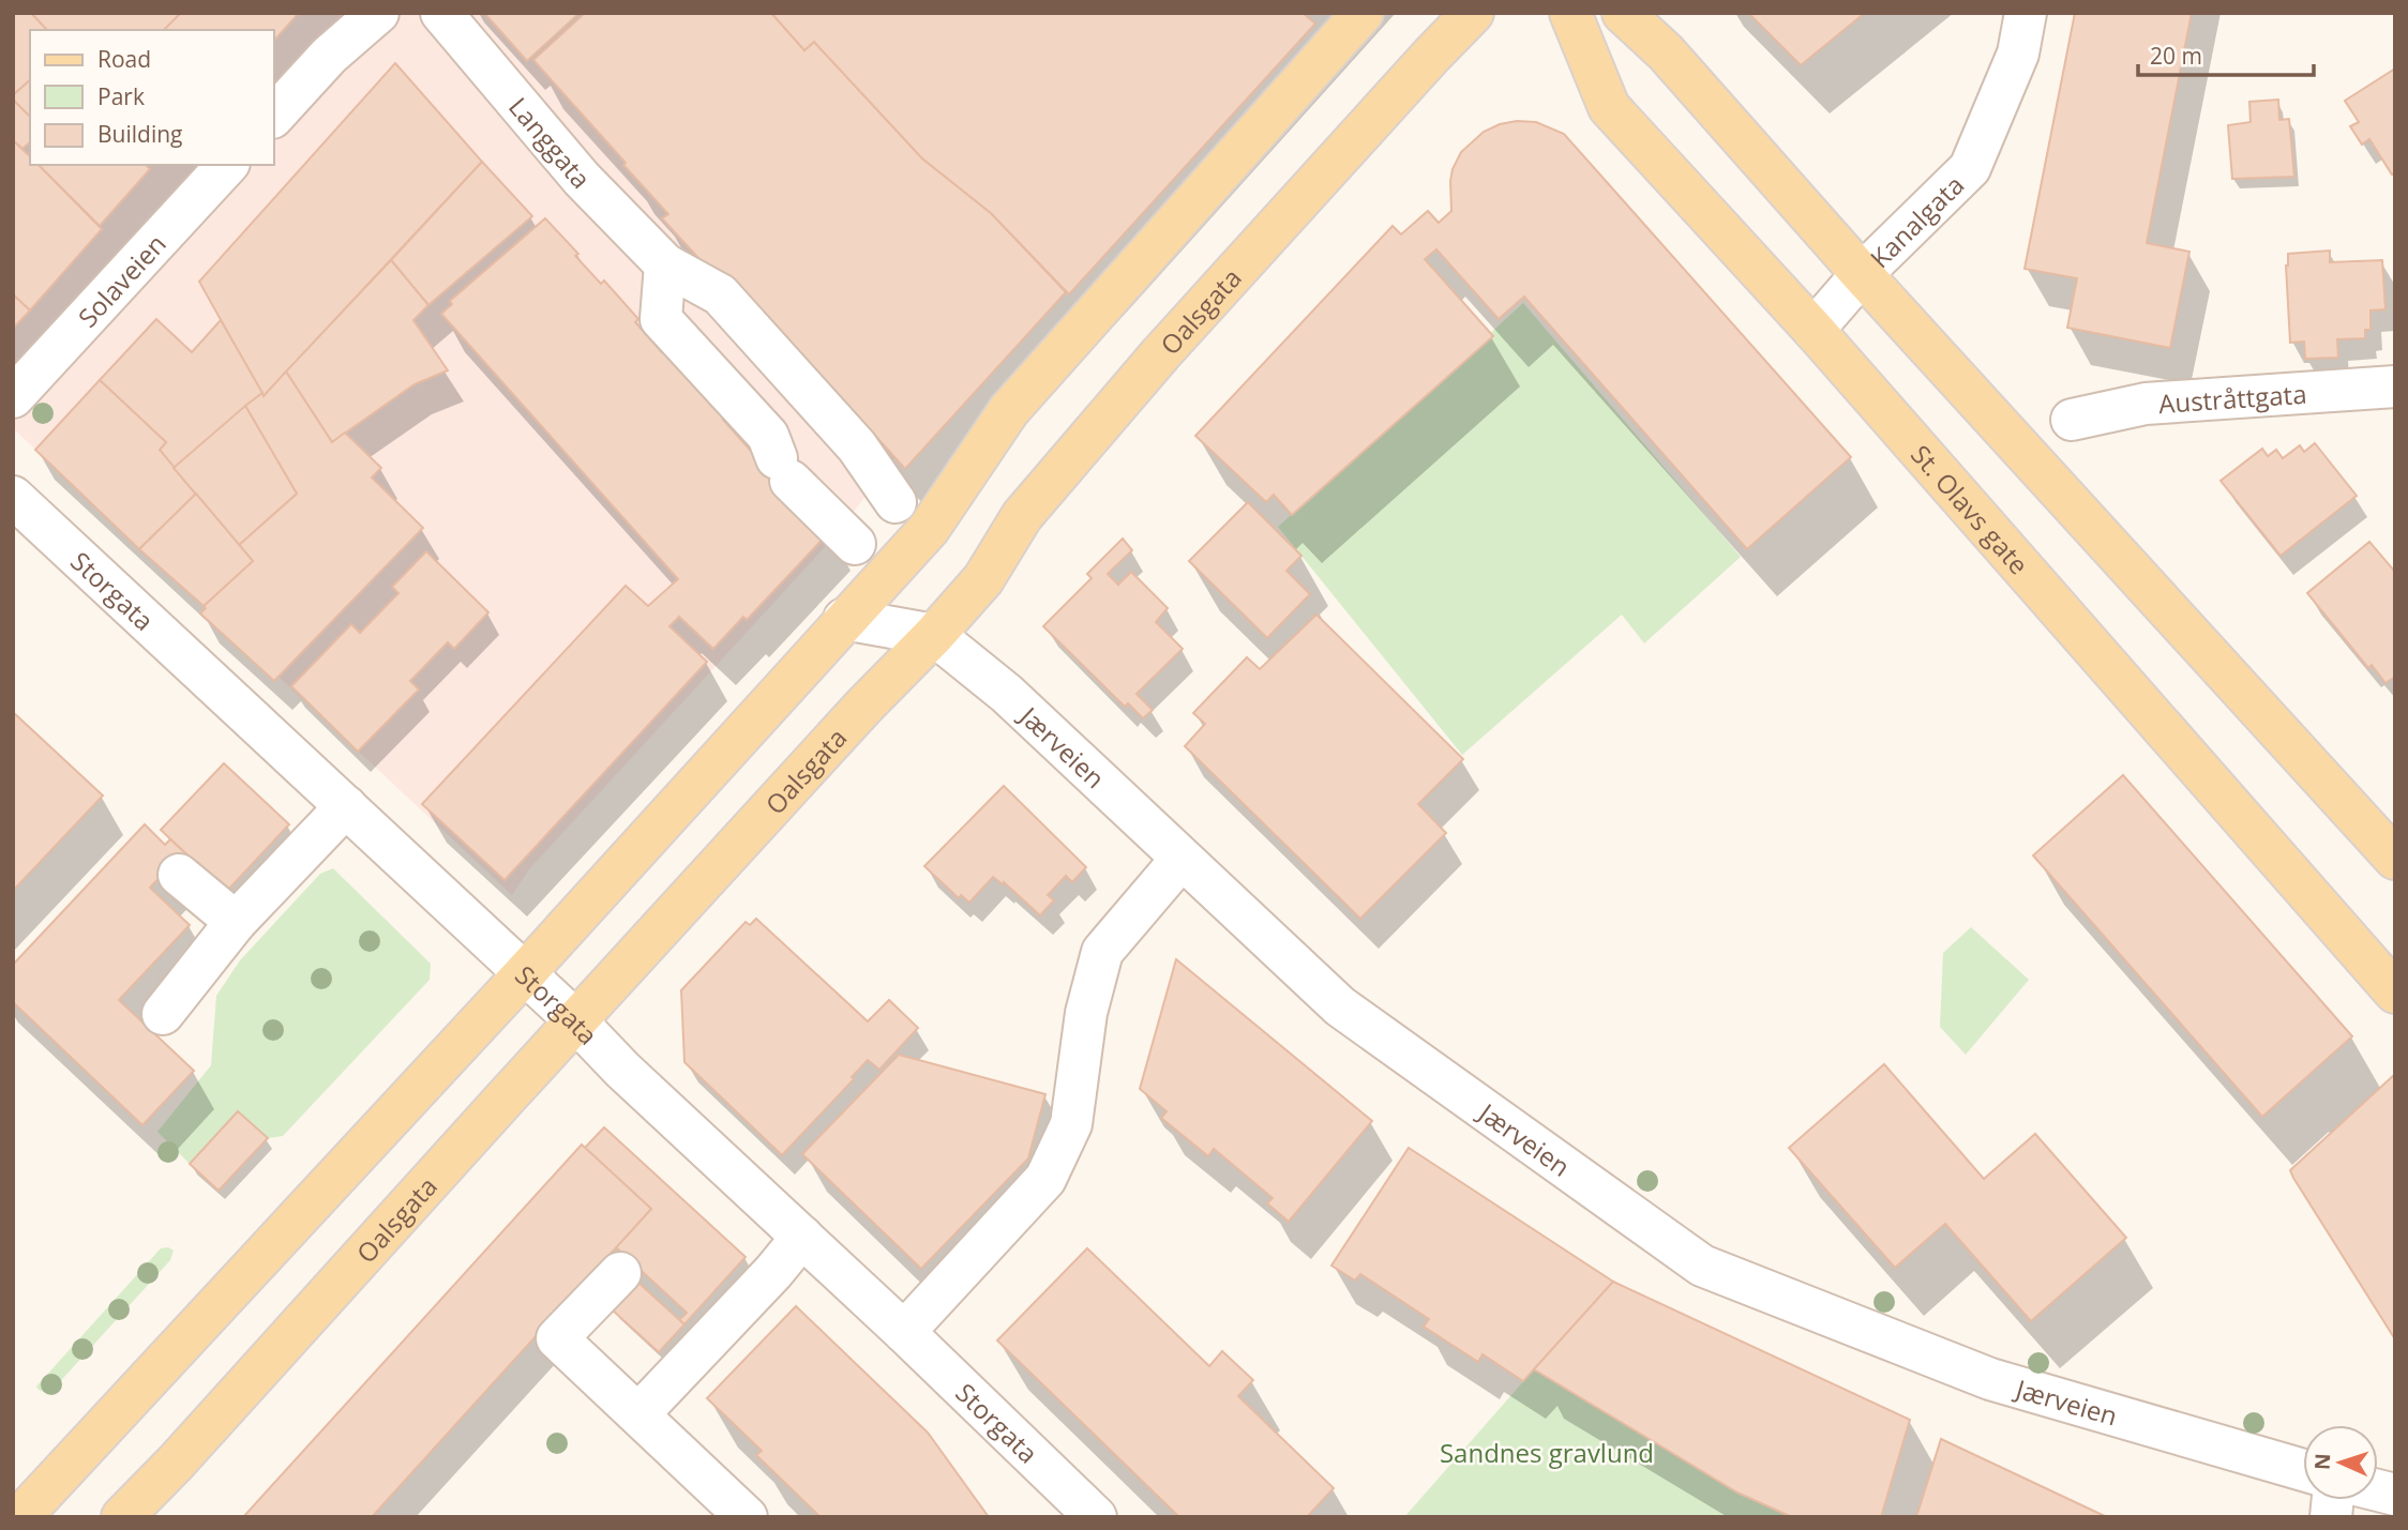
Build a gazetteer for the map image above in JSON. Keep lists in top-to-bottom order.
{
  "streets": {
    "main road": ["Oalsgata", "St. Olavs gate"],
    "street": [
      "Langgata",
      "Kanalgata",
      "Solaveien",
      "Austråttgata",
      "Storgata",
      "Jærveien"
    ]
  },
  "crossings": [
    ["Kanalgata", "St. Olavs gate"],
    ["Oalsgata", "Storgata"],
    ["Oalsgata", "Jærveien"]
  ],
  "parks": ["Sandnes gravlund"],
  "legend": ["Road", "Park", "Building"],
  "scale_bar": "20 m",
  "north": "left"
}
